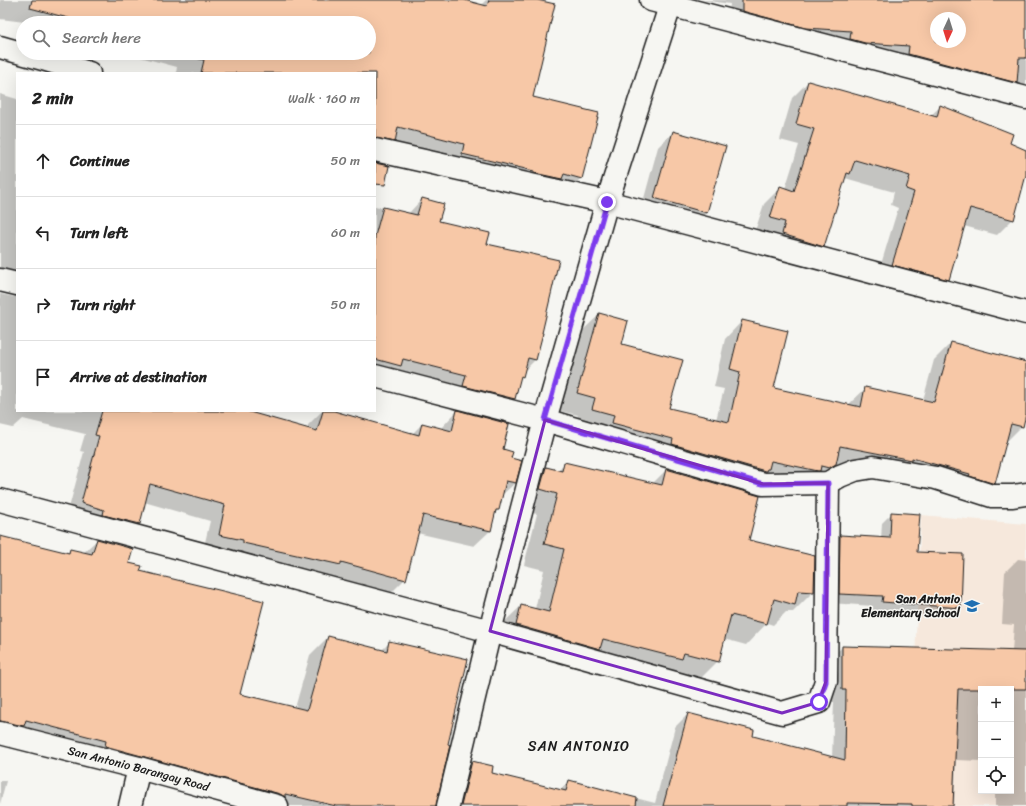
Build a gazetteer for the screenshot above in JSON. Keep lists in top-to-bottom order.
{
  "streets": {
    "street": ["San Antonio Barangay Road"]
  },
  "districts": ["SAN ANTONIO"],
  "places": {
    "school or university": ["San Antonio Elementary School"]
  },
  "north": "bottom",
  "page": {
    "search": "Search here",
    "heading": ["2 min", "Walk · 160 m"],
    "list": [
      ["Continue", "50 m"],
      ["Turn left", "60 m"],
      ["Turn right", "50 m"],
      "Arrive at destination"
    ],
    "map_buttons": ["+", "−"]
  }
}
